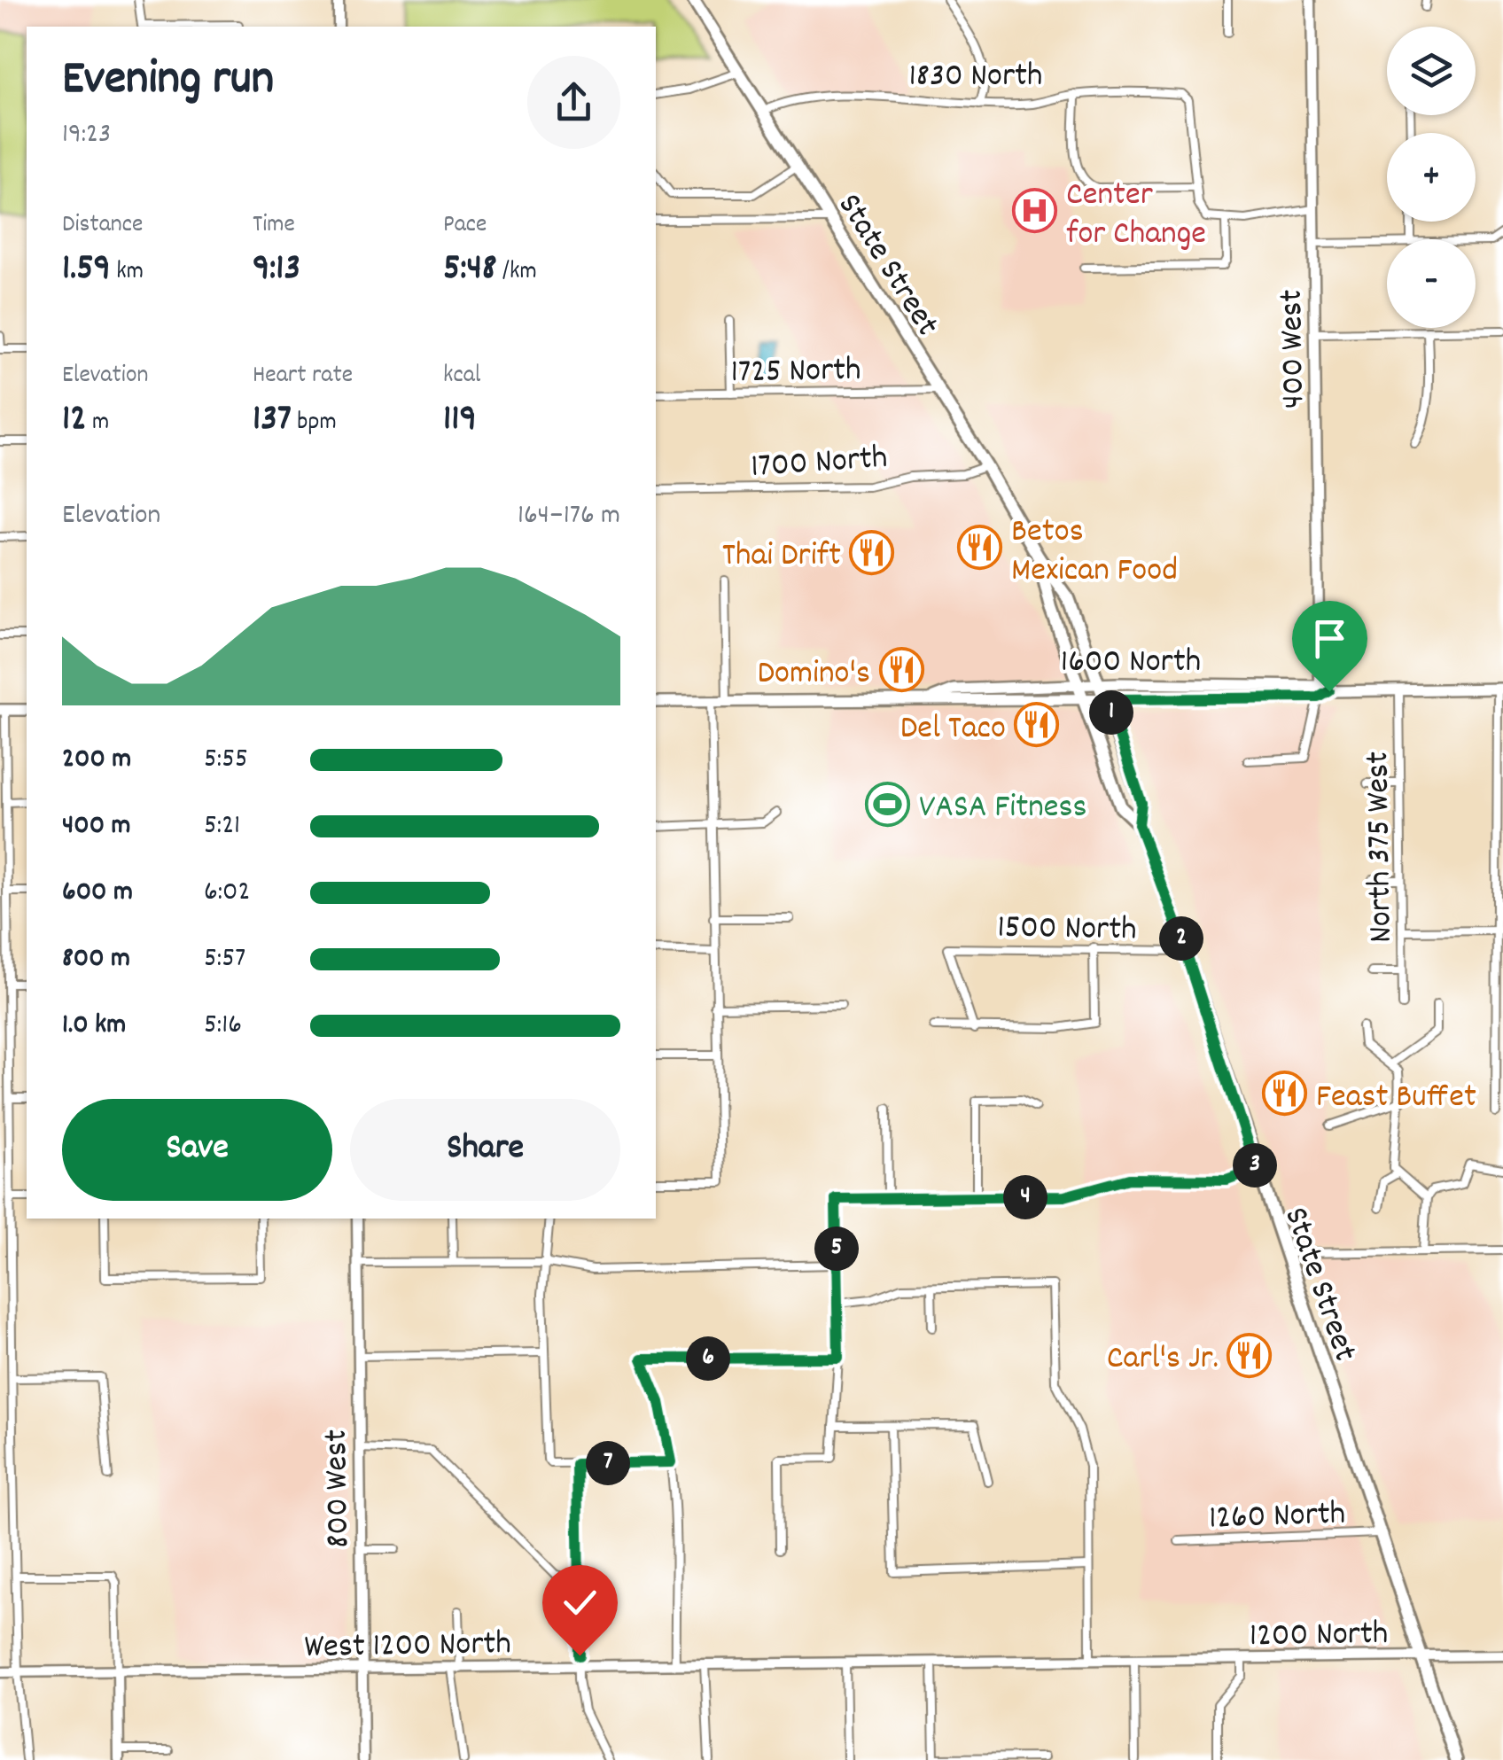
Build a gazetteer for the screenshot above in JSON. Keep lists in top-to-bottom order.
{
  "streets": {
    "main road": ["State Street", "1600 North"],
    "street": [
      "1830 North",
      "400 West",
      "1725 North",
      "1700 North",
      "North 375 West",
      "1500 North",
      "800 West",
      "1260 North",
      "1200 North",
      "West 1200 North"
    ]
  },
  "crossings": [
    ["1830 North", "State Street"],
    ["State Street", "1725 North"],
    ["State Street", "1700 North"],
    ["State Street", "1600 North"],
    ["State Street", "1500 North"],
    ["State Street", "1260 North"],
    ["State Street", "1200 North"],
    ["400 West", "1600 North"],
    ["1600 North", "North 375 West"],
    ["800 West", "West 1200 North"],
    ["1200 North", "West 1200 North"]
  ],
  "places": {
    "hospital": ["Center for Change"],
    "restaurant": [
      "Betos Mexican Food",
      "Thai Drift",
      "Domino's",
      "Del Taco",
      "Feast Buffet",
      "Carl's Jr."
    ],
    "sports": ["VASA Fitness"]
  },
  "page": {
    "map_buttons": ["+", "−"],
    "heading": ["Evening run", "19:23"],
    "stats": [
      ["Distance", "1.59 km"],
      ["Time", "9:13"],
      ["Pace", "5:48 /km"],
      ["Elevation", "12 m"],
      ["Heart rate", "137 bpm"],
      ["kcal", "119"]
    ],
    "chart": ["Elevation", "164–176 m"],
    "pins": [
      "1",
      "2",
      "3",
      "4",
      "5",
      "6",
      "7"
    ],
    "list": [
      {
        "name": "200 m",
        "note": "5:55"
      },
      {
        "name": "400 m",
        "note": "5:21"
      },
      {
        "name": "600 m",
        "note": "6:02"
      },
      {
        "name": "800 m",
        "note": "5:57"
      },
      {
        "name": "1.0 km",
        "note": "5:16"
      }
    ],
    "buttons": ["Save", "Share"]
  }
}
